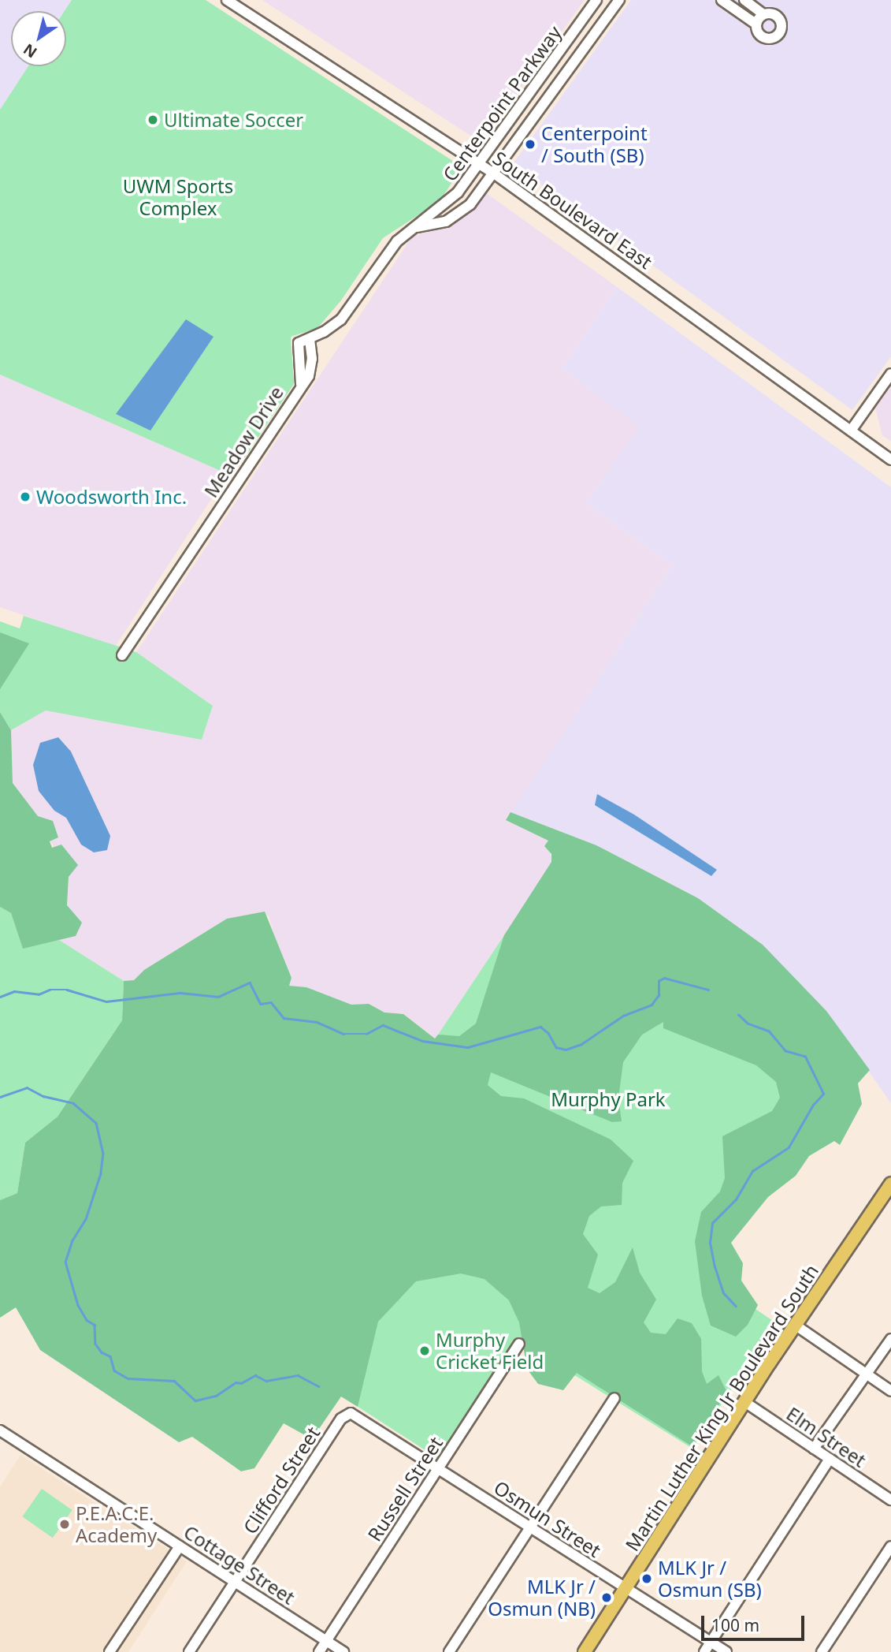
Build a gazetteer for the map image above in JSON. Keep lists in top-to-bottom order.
{
  "streets": {
    "main road": ["Martin Luther King Jr Boulevard South"],
    "street": [
      "Centerpoint Parkway",
      "South Boulevard East",
      "Meadow Drive",
      "Elm Street",
      "Clifford Street",
      "Russell Street",
      "Osmun Street",
      "Cottage Street"
    ]
  },
  "crossings": [
    ["Centerpoint Parkway", "South Boulevard East"],
    ["Centerpoint Parkway", "Meadow Drive"],
    ["Martin Luther King Jr Boulevard South", "Elm Street"],
    ["Martin Luther King Jr Boulevard South", "Osmun Street"],
    ["Clifford Street", "Osmun Street"],
    ["Clifford Street", "Cottage Street"],
    ["Russell Street", "Osmun Street"],
    ["Russell Street", "Cottage Street"]
  ],
  "parks": ["UWM Sports Complex", "Murphy Park"],
  "places": [
    "Ultimate Soccer",
    "Centerpoint / South (SB)",
    "Woodsworth Inc.",
    "Murphy Cricket Field",
    "P.E.A.C.E. Academy",
    "MLK Jr / Osmun (SB)",
    "MLK Jr / Osmun (NB)"
  ],
  "scale_bar": "100 m",
  "north": "bottom left"
}
